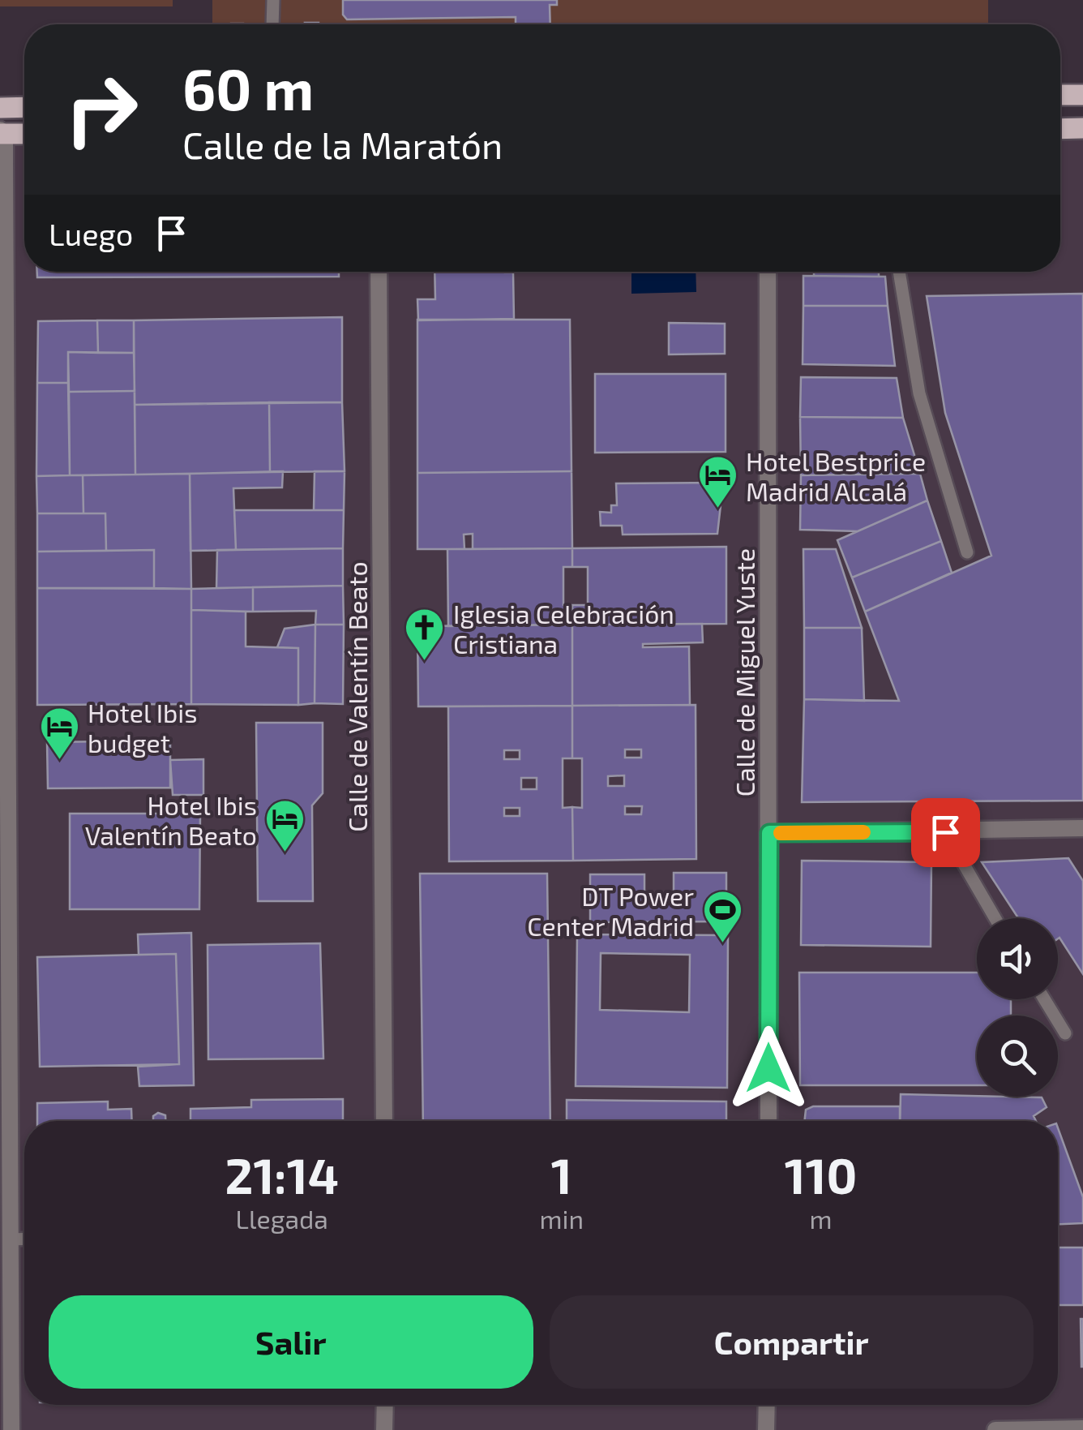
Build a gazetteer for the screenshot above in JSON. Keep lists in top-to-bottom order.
{
  "streets": {
    "street": ["Calle de Miguel Yuste", "Calle de Valentín Beato"]
  },
  "places": {
    "hotel": ["Hotel Bestprice Madrid Alcalá", "Hotel Ibis budget", "Hotel Ibis Valentín Beato"],
    "church": ["Iglesia Celebración Cristiana"],
    "sports": ["DT Power Center Madrid"]
  },
  "page": {
    "turn": ["60 m", "Calle de la Maratón"],
    "then": "Luego",
    "eta": [
      "21:14",
      "Llegada",
      "1",
      "min",
      "110",
      "m"
    ],
    "buttons": ["Salir", "Compartir"]
  }
}
